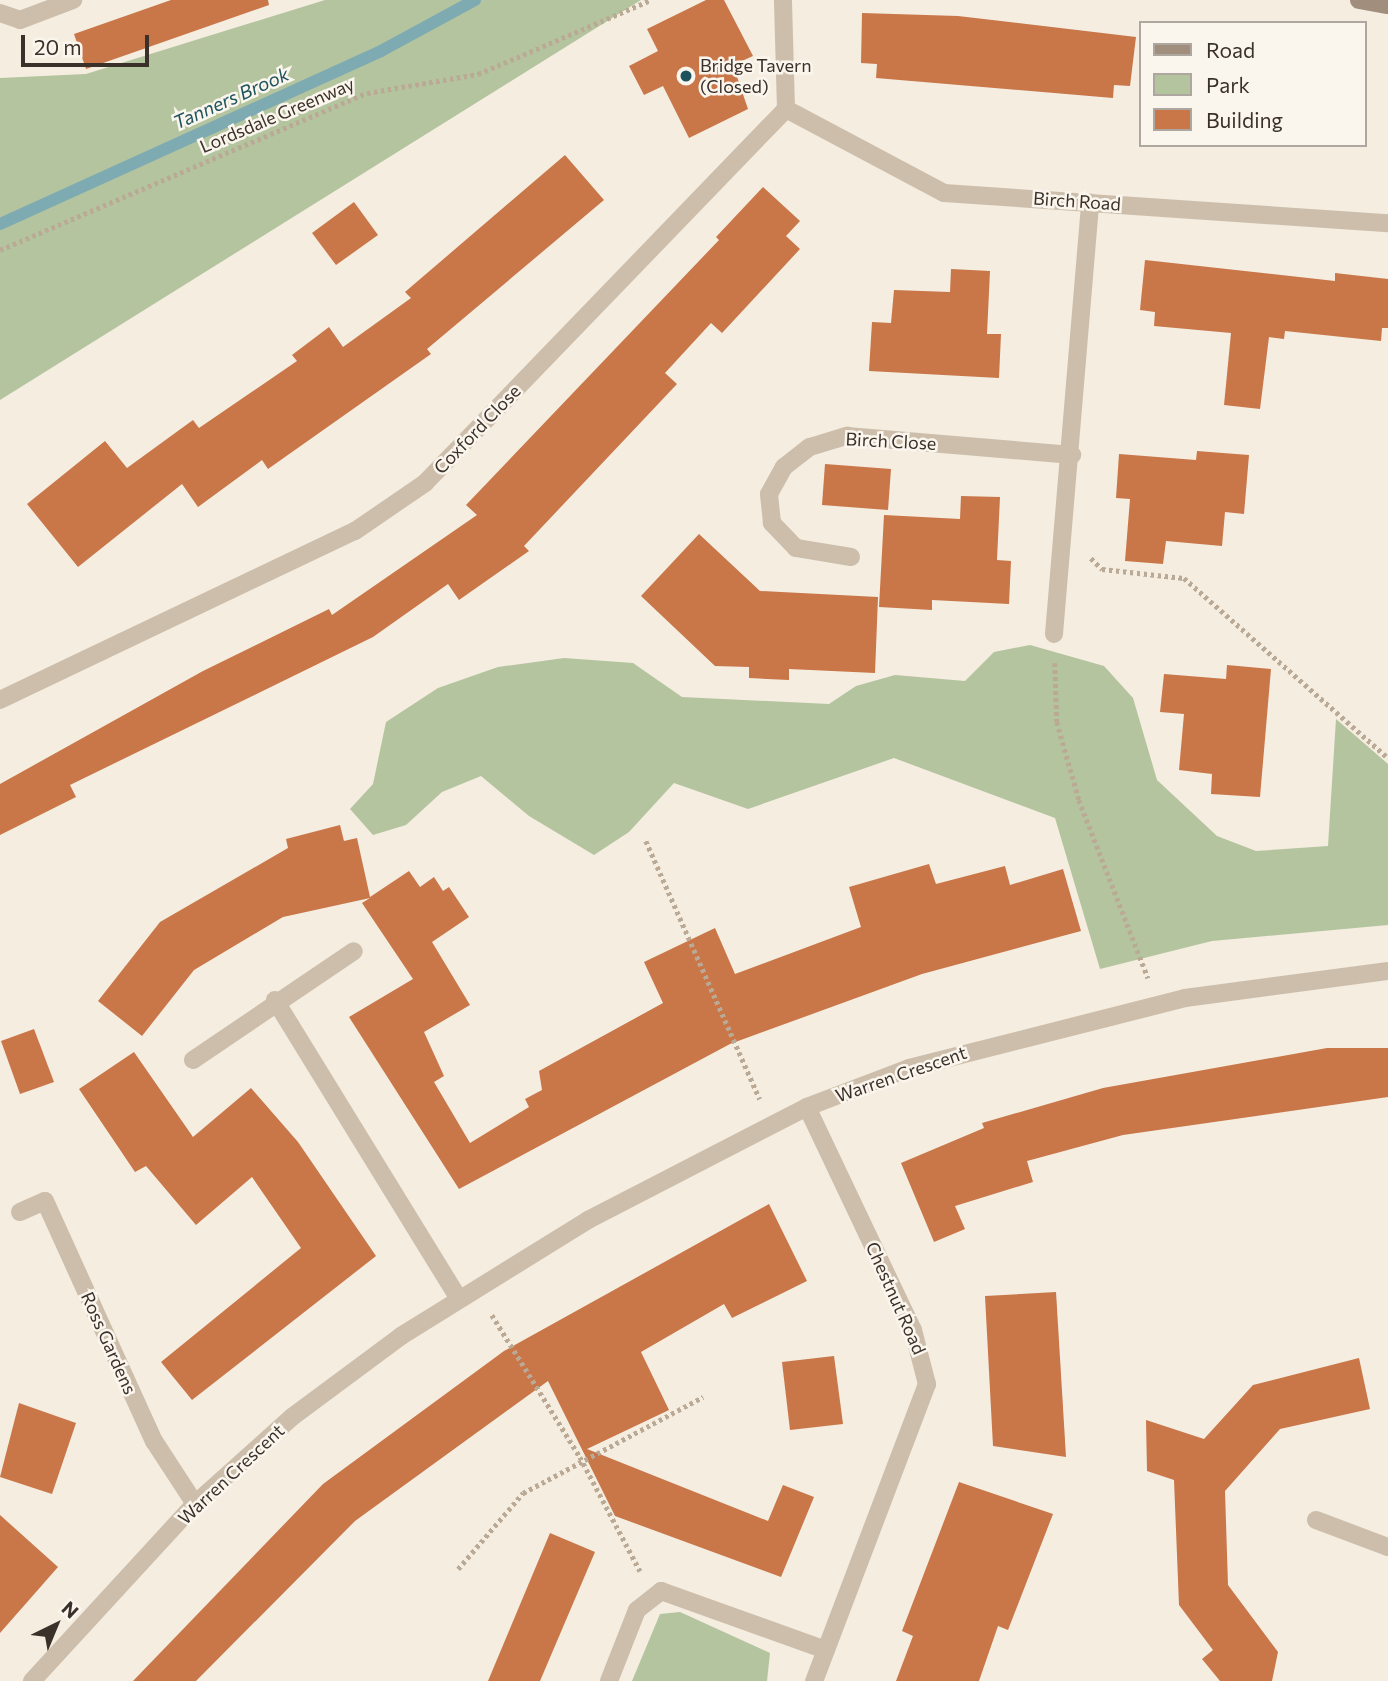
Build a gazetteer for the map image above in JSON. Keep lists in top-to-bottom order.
{
  "streets": {
    "street": [
      "Birch Road",
      "Coxford Close",
      "Birch Close",
      "Warren Crescent",
      "Chestnut Road",
      "Ross Gardens"
    ],
    "path": ["Lordsdale Greenway"]
  },
  "crossings": [
    ["Birch Road", "Coxford Close"],
    ["Warren Crescent", "Chestnut Road"],
    ["Warren Crescent", "Ross Gardens"]
  ],
  "water": ["Tanners Brook"],
  "places": ["Bridge Tavern (Closed)"],
  "legend": ["Road", "Park", "Building"],
  "scale_bar": "20 m",
  "north": "top right"
}
